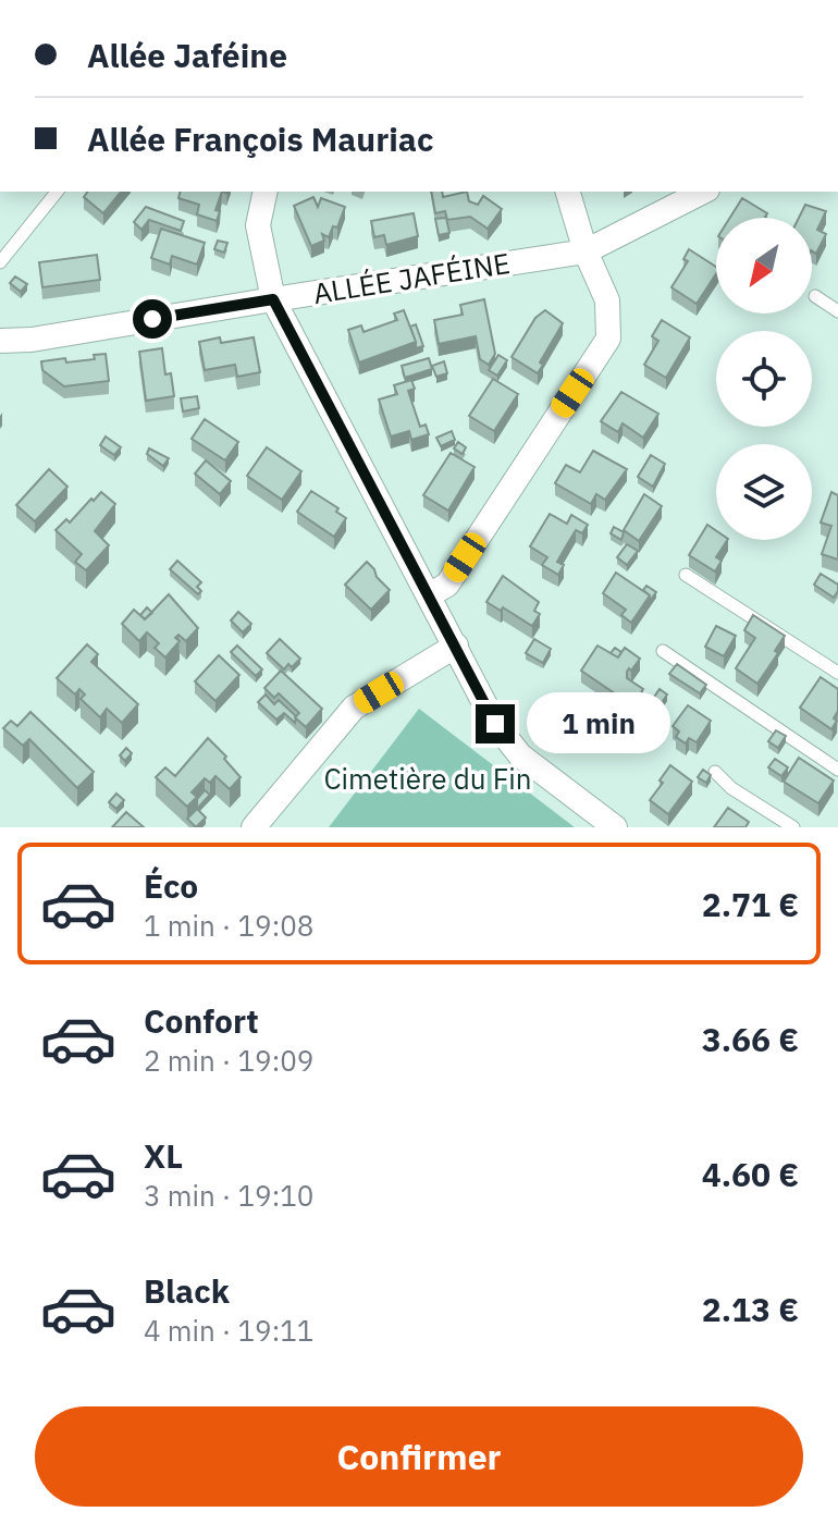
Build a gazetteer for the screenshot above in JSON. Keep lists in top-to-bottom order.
{
  "streets": {
    "street": ["ALLÉE JAFÉINE"]
  },
  "parks": ["Cimetière du Fin"],
  "north": "bottom left",
  "page": {
    "banner": ["Allée Jaféine", "Allée François Mauriac"],
    "bubble": "1 min",
    "list": [
      {
        "name": "Éco",
        "note": "1 min · 19:08",
        "value": "2.71 €"
      },
      {
        "name": "Confort",
        "note": "2 min · 19:09",
        "value": "3.66 €"
      },
      {
        "name": "XL",
        "note": "3 min · 19:10",
        "value": "4.60 €"
      },
      {
        "name": "Black",
        "note": "4 min · 19:11",
        "value": "2.13 €"
      }
    ],
    "buttons": "Confirmer"
  }
}
